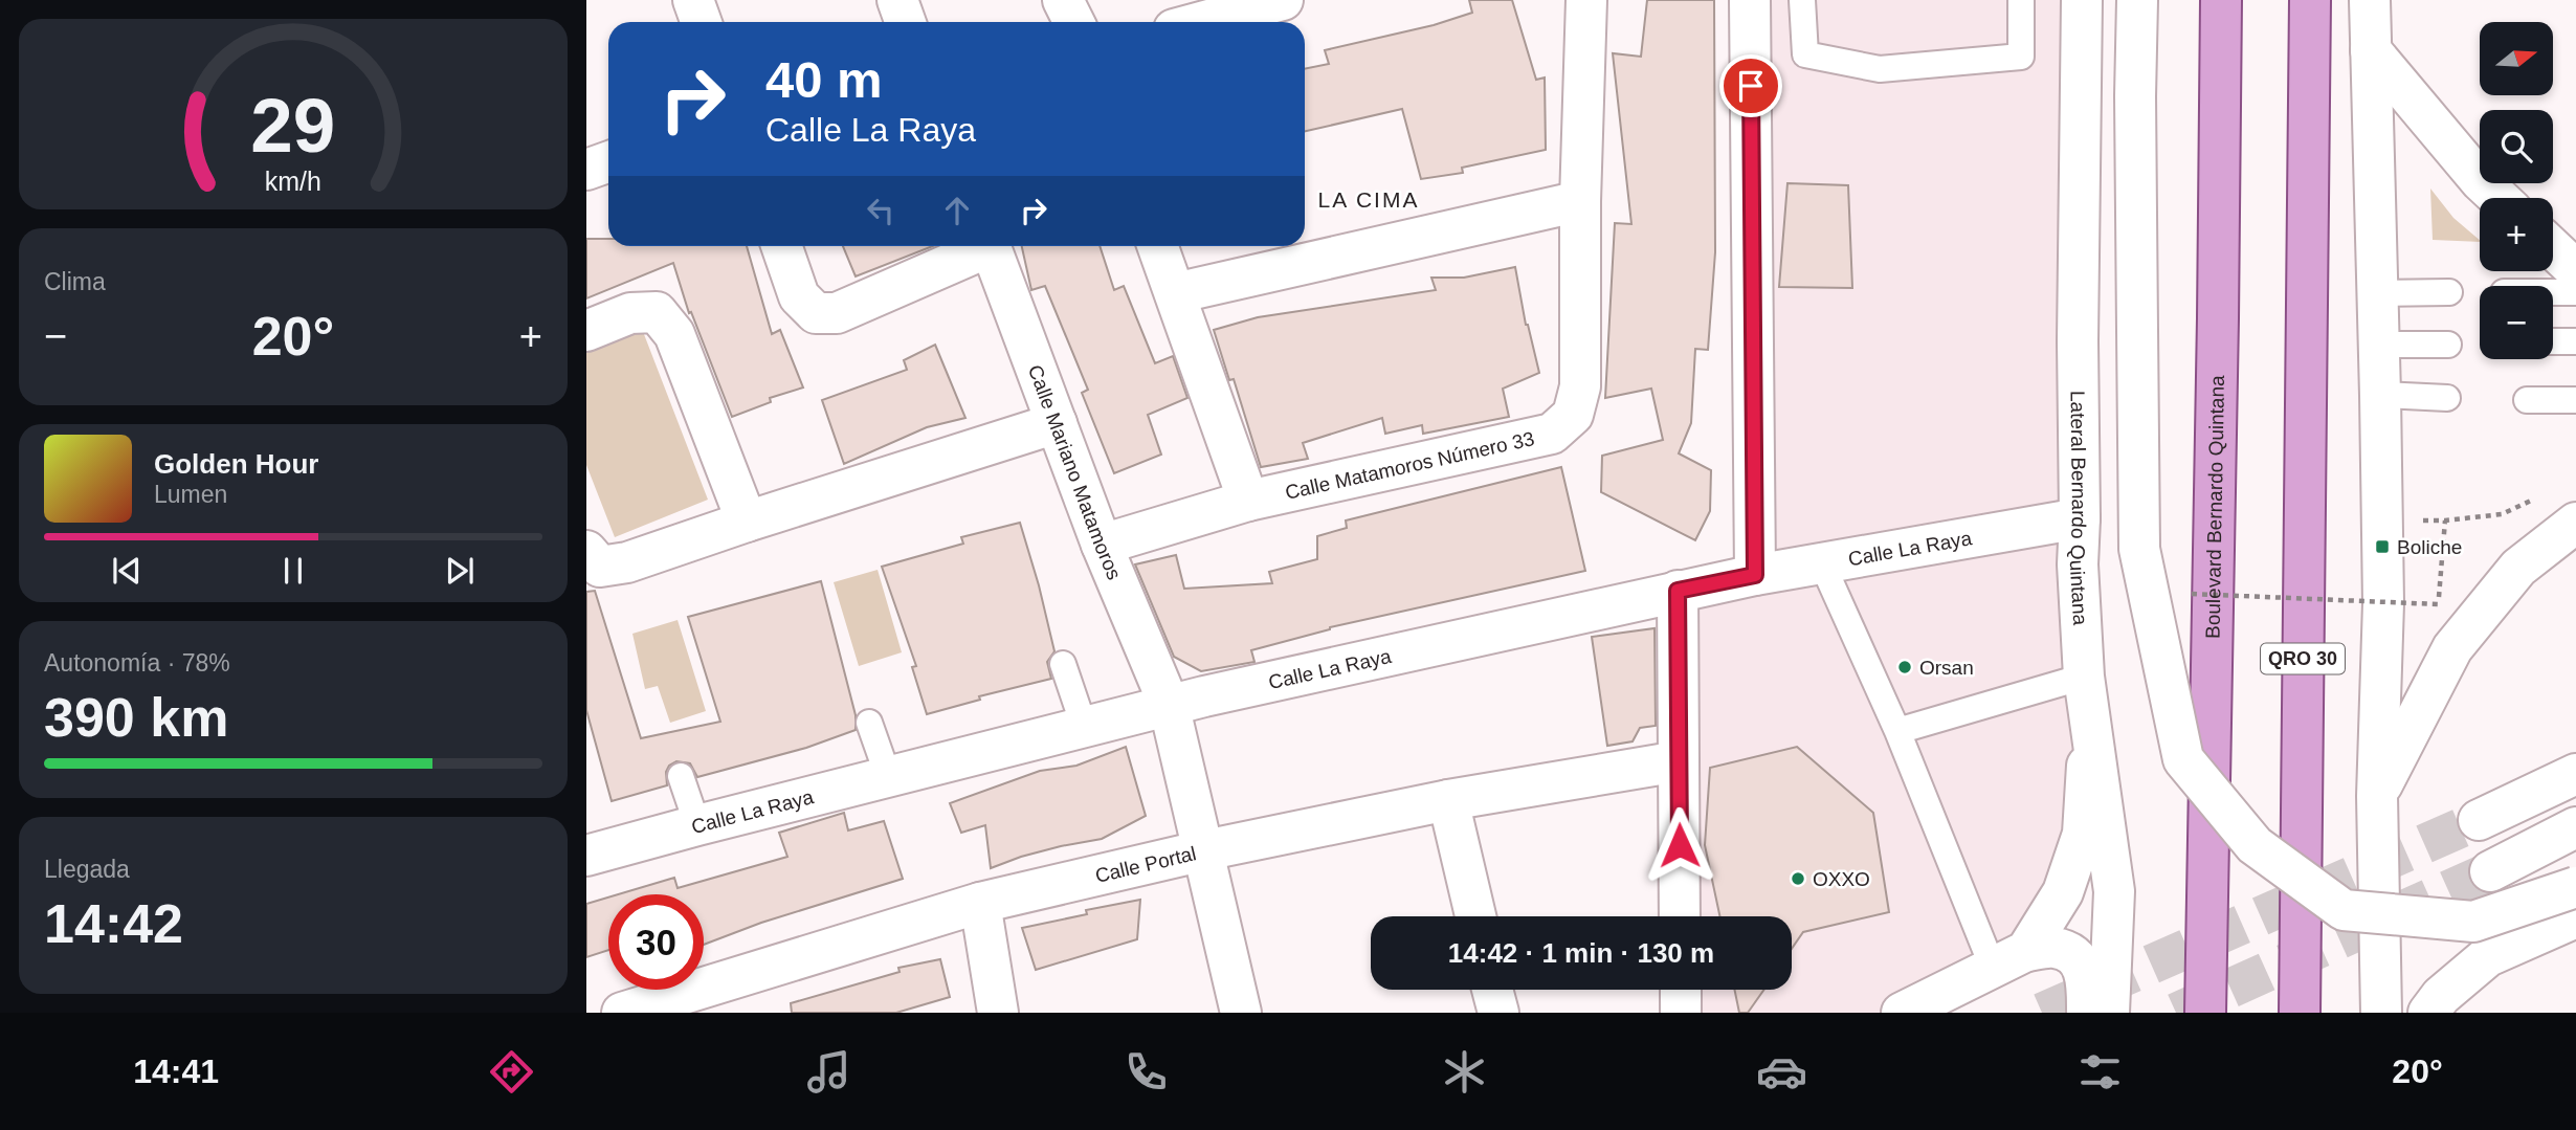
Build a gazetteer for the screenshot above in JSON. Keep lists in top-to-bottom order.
{
  "streets": {
    "main road": ["Boulevard Bernardo Quintana", "QRO 30"],
    "street": [
      "Calle Matamoros Número 33",
      "Calle Mariano Matamoros",
      "Lateral Bernardo Quintana",
      "Calle La Raya",
      "Calle Portal"
    ]
  },
  "crossings": [
    ["Calle Matamoros Número 33", "Calle Mariano Matamoros"],
    ["Calle Mariano Matamoros", "Calle La Raya"],
    ["Calle Mariano Matamoros", "Calle Portal"],
    ["Lateral Bernardo Quintana", "Calle La Raya"]
  ],
  "districts": ["LA CIMA"],
  "places": {
    "transit": ["Boliche"],
    "other": ["Orsan", "OXXO"]
  },
  "north": "right",
  "page": {
    "map_buttons": ["+", "−"],
    "turn": ["40 m", "Calle La Raya"],
    "tile": [
      "Clima",
      ["Autonomía · 78%", "390 km"],
      ["Llegada", "14:42"]
    ],
    "heat": ["−", "20°", "+"],
    "song": ["Golden Hour", "Lumen"],
    "limit": "30",
    "trip": "14:42 · 1 min · 130 m",
    "tabs": ["14:41", "20°"],
    "gauge": ["29", "km/h"]
  }
}
